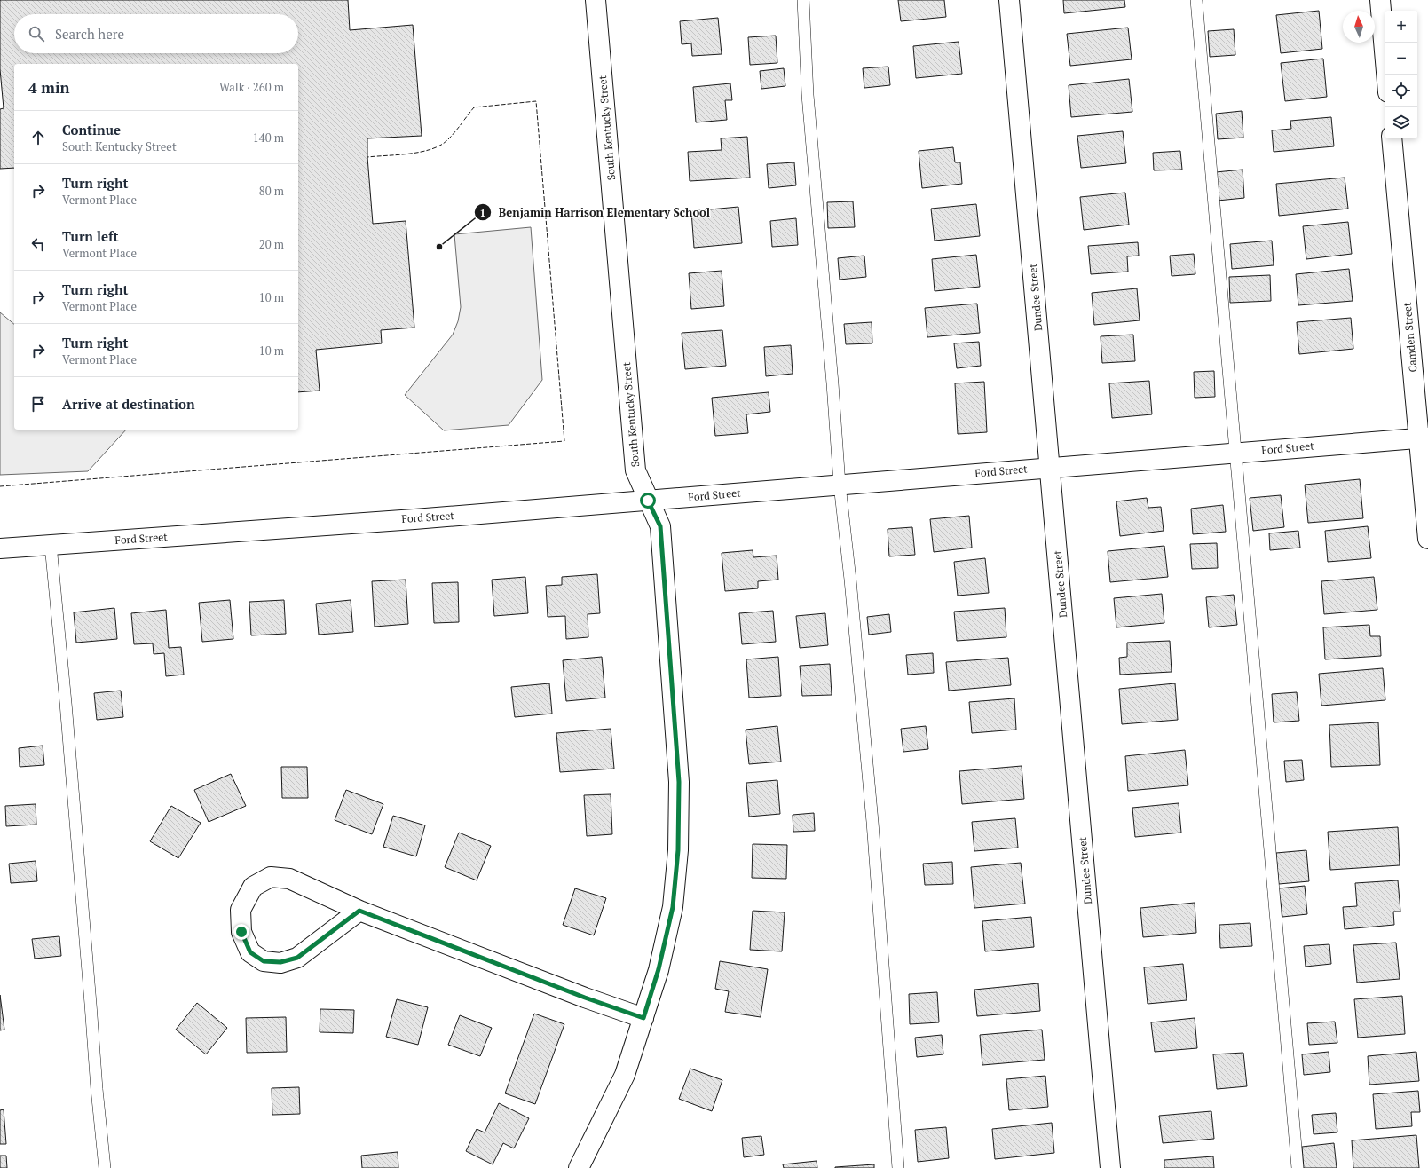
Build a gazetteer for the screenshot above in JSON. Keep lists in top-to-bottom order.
{
  "streets": {
    "street": [
      "South Kentucky Street",
      "Dundee Street",
      "Camden Street",
      "Ford Street"
    ]
  },
  "crossings": [
    ["South Kentucky Street", "Ford Street"],
    ["Dundee Street", "Ford Street"],
    ["Camden Street", "Ford Street"]
  ],
  "places": ["Benjamin Harrison Elementary School"],
  "north": "top",
  "page": {
    "map_buttons": ["+", "−"],
    "search": "Search here",
    "heading": ["4 min", "Walk · 260 m"],
    "list": [
      ["Continue", "South Kentucky Street", "140 m"],
      ["Turn right", "Vermont Place", "80 m"],
      ["Turn left", "Vermont Place", "20 m"],
      ["Turn right", "Vermont Place", "10 m"],
      ["Turn right", "Vermont Place", "10 m"],
      "Arrive at destination"
    ]
  }
}
